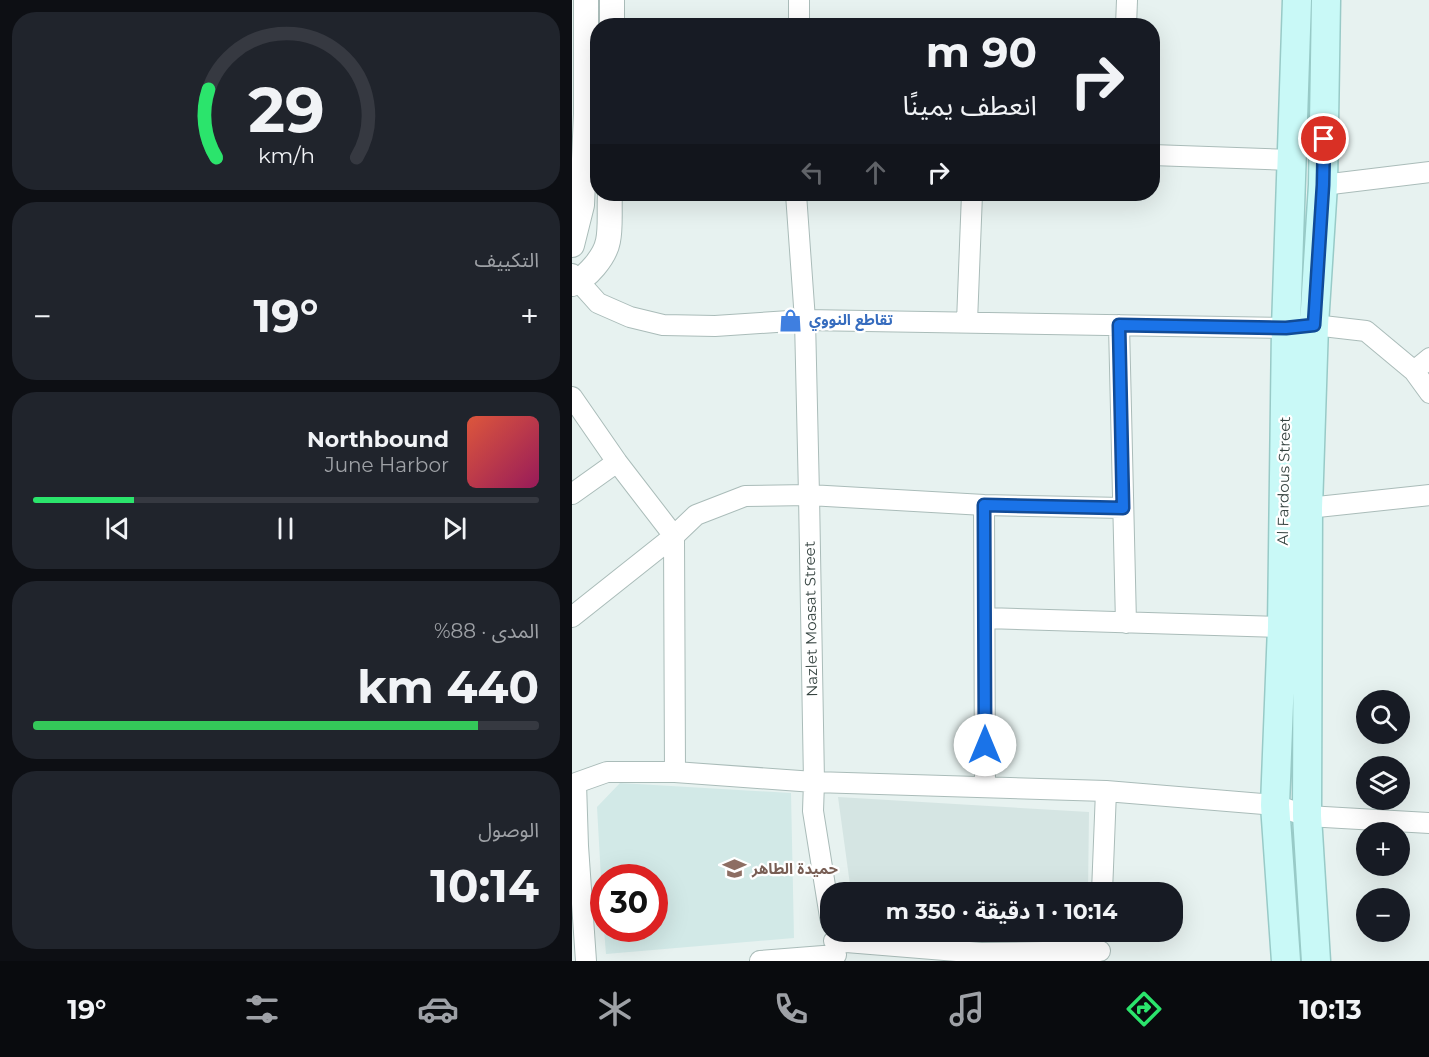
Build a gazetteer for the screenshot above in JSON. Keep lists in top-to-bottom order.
{
  "streets": {
    "main road": ["Al Fardous Street"],
    "street": ["Nazlet Moasat Street"]
  },
  "places": {
    "shop": ["تقاطع النووي"],
    "school or university": ["حميدة الطاهر"]
  },
  "page": {
    "turn": ["90 m", "انعطف يمينًا"],
    "tile": [
      "التكييف",
      ["المدى · 88%", "440 km"],
      ["الوصول", "10:14"]
    ],
    "heat": ["−", "19°", "+"],
    "song": ["Northbound", "June Harbor"],
    "map_buttons": ["+", "−"],
    "limit": "30",
    "trip": "10:14 · 1 دقيقة · 350 m",
    "tabs": ["10:13", "19°"],
    "gauge": ["29", "km/h"]
  }
}
